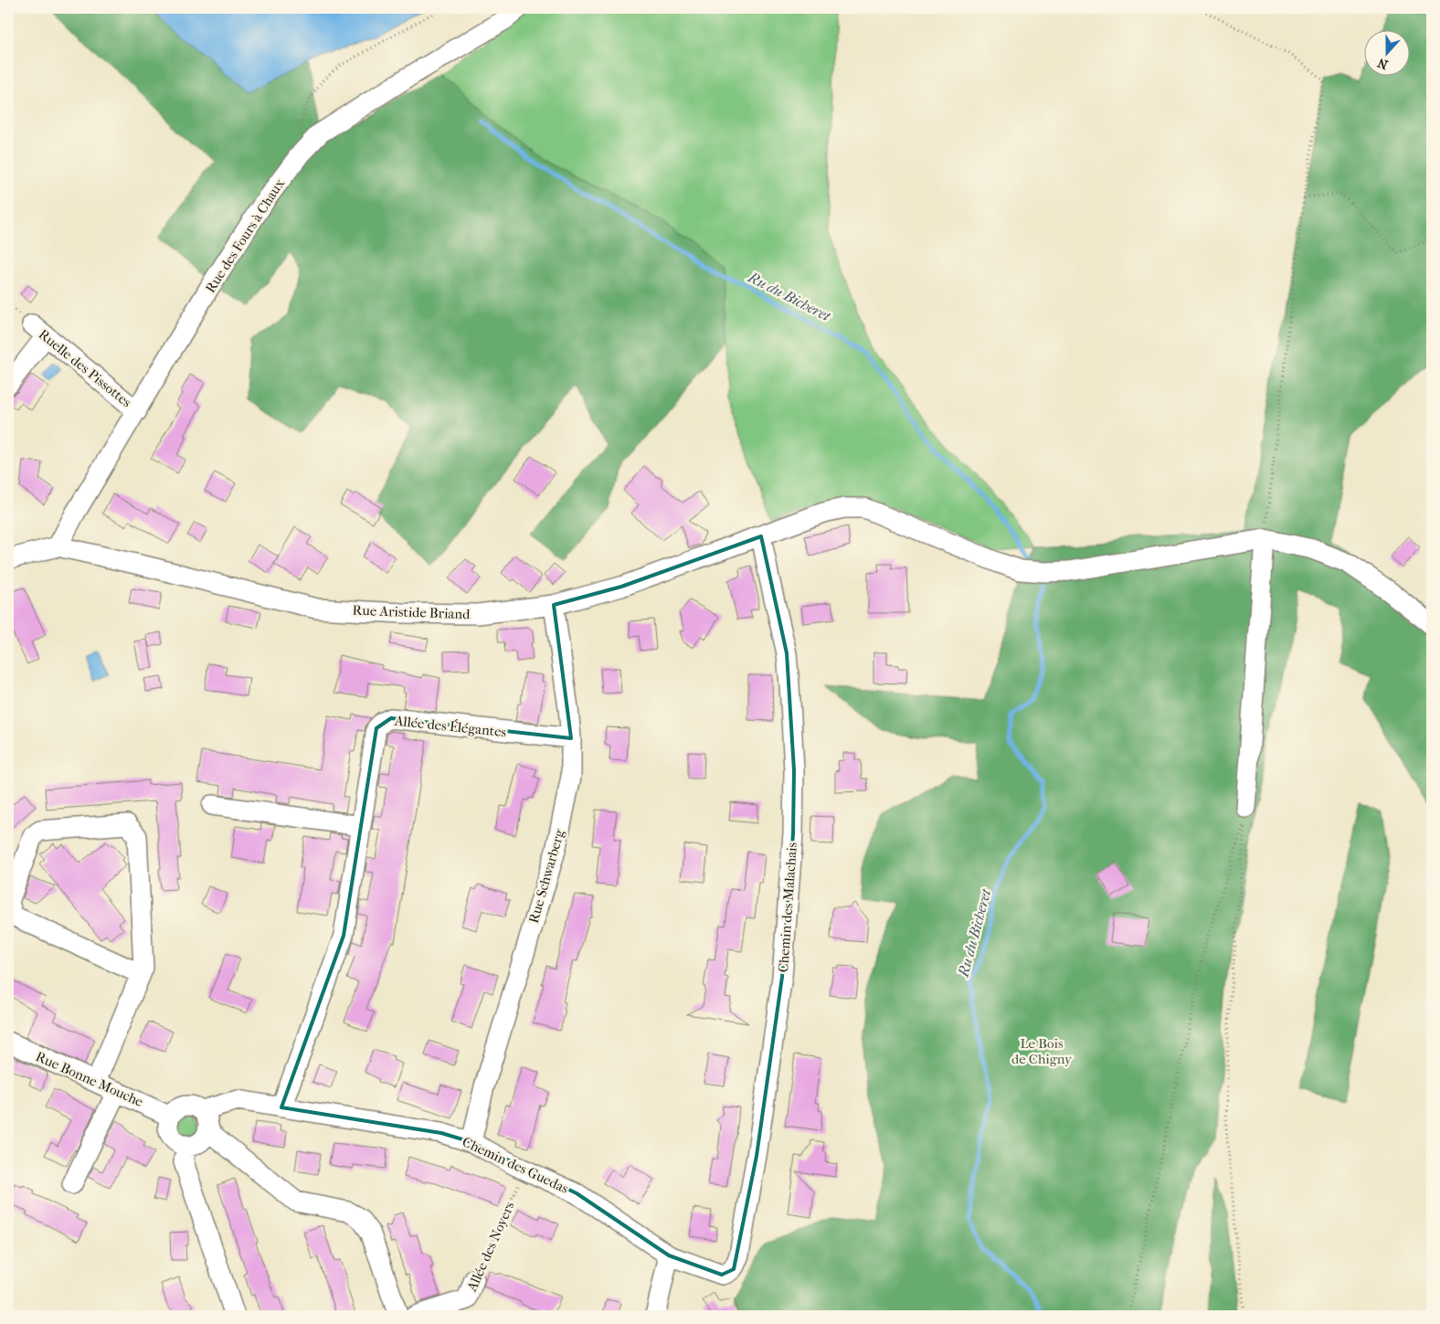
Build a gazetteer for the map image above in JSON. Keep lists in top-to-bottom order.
{
  "streets": {
    "street": [
      "Rue des Fours à Chaux",
      "Ruelle des Pissottes",
      "Rue Aristide Briand",
      "Allée des Élégantes",
      "Rue Schwarberg",
      "Chemin des Malachais",
      "Rue Bonne Mouche",
      "Chemin des Guedas",
      "Allée des Noyers"
    ]
  },
  "crossings": [
    ["Rue des Fours à Chaux", "Ruelle des Pissottes"],
    ["Rue des Fours à Chaux", "Rue Aristide Briand"],
    ["Rue Aristide Briand", "Rue Schwarberg"],
    ["Rue Aristide Briand", "Chemin des Malachais"],
    ["Allée des Élégantes", "Rue Schwarberg"],
    ["Allée des Élégantes", "Chemin des Guedas"],
    ["Rue Schwarberg", "Chemin des Guedas"],
    ["Chemin des Malachais", "Chemin des Guedas"],
    ["Rue Bonne Mouche", "Chemin des Guedas"],
    ["Chemin des Guedas", "Allée des Noyers"]
  ],
  "water": ["Ru du Bicheret"],
  "parks": ["Le Bois de Chigny"],
  "north": "bottom"
}
